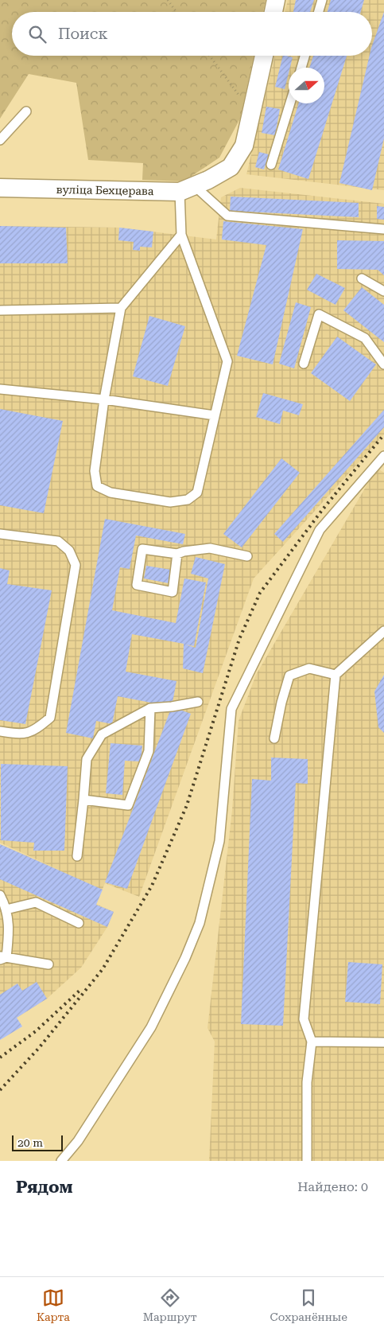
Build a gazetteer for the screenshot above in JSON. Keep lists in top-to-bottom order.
{
  "streets": {
    "street": ["вуліца Бехцерава"]
  },
  "scale_bar": "20 m",
  "north": "right",
  "page": {
    "search": "Поиск",
    "scale": "20 m",
    "heading": ["Рядом", "Найдено: 0"],
    "nav": ["Карта", "Маршрут", "Сохранённые"]
  }
}
